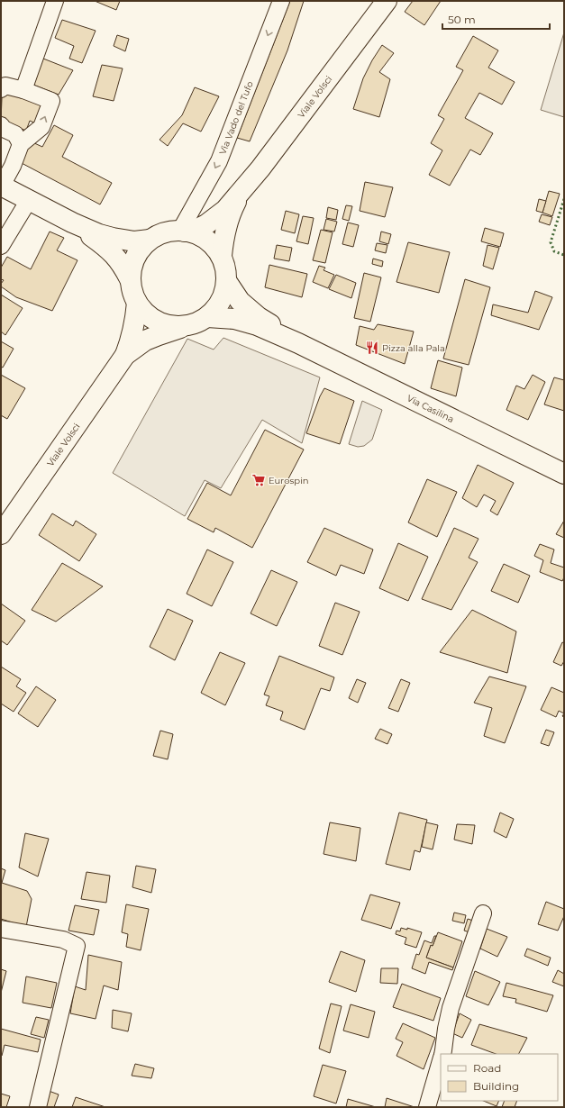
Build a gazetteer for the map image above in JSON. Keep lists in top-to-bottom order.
{
  "streets": {
    "main road": ["Viale Volsci", "Via Casilina"],
    "street": ["Via Vado del Tufo"]
  },
  "crossings": [
    ["Viale Volsci", "Via Vado del Tufo"],
    ["Viale Volsci", "Via Casilina"],
    ["Via Vado del Tufo", "Via Casilina"]
  ],
  "one_way": ["Via Vado del Tufo"],
  "places": {
    "restaurant": ["Pizza alla Pala"],
    "supermarket": ["Eurospin"]
  },
  "legend": ["Road", "Building"],
  "scale_bar": "50 m"
}
